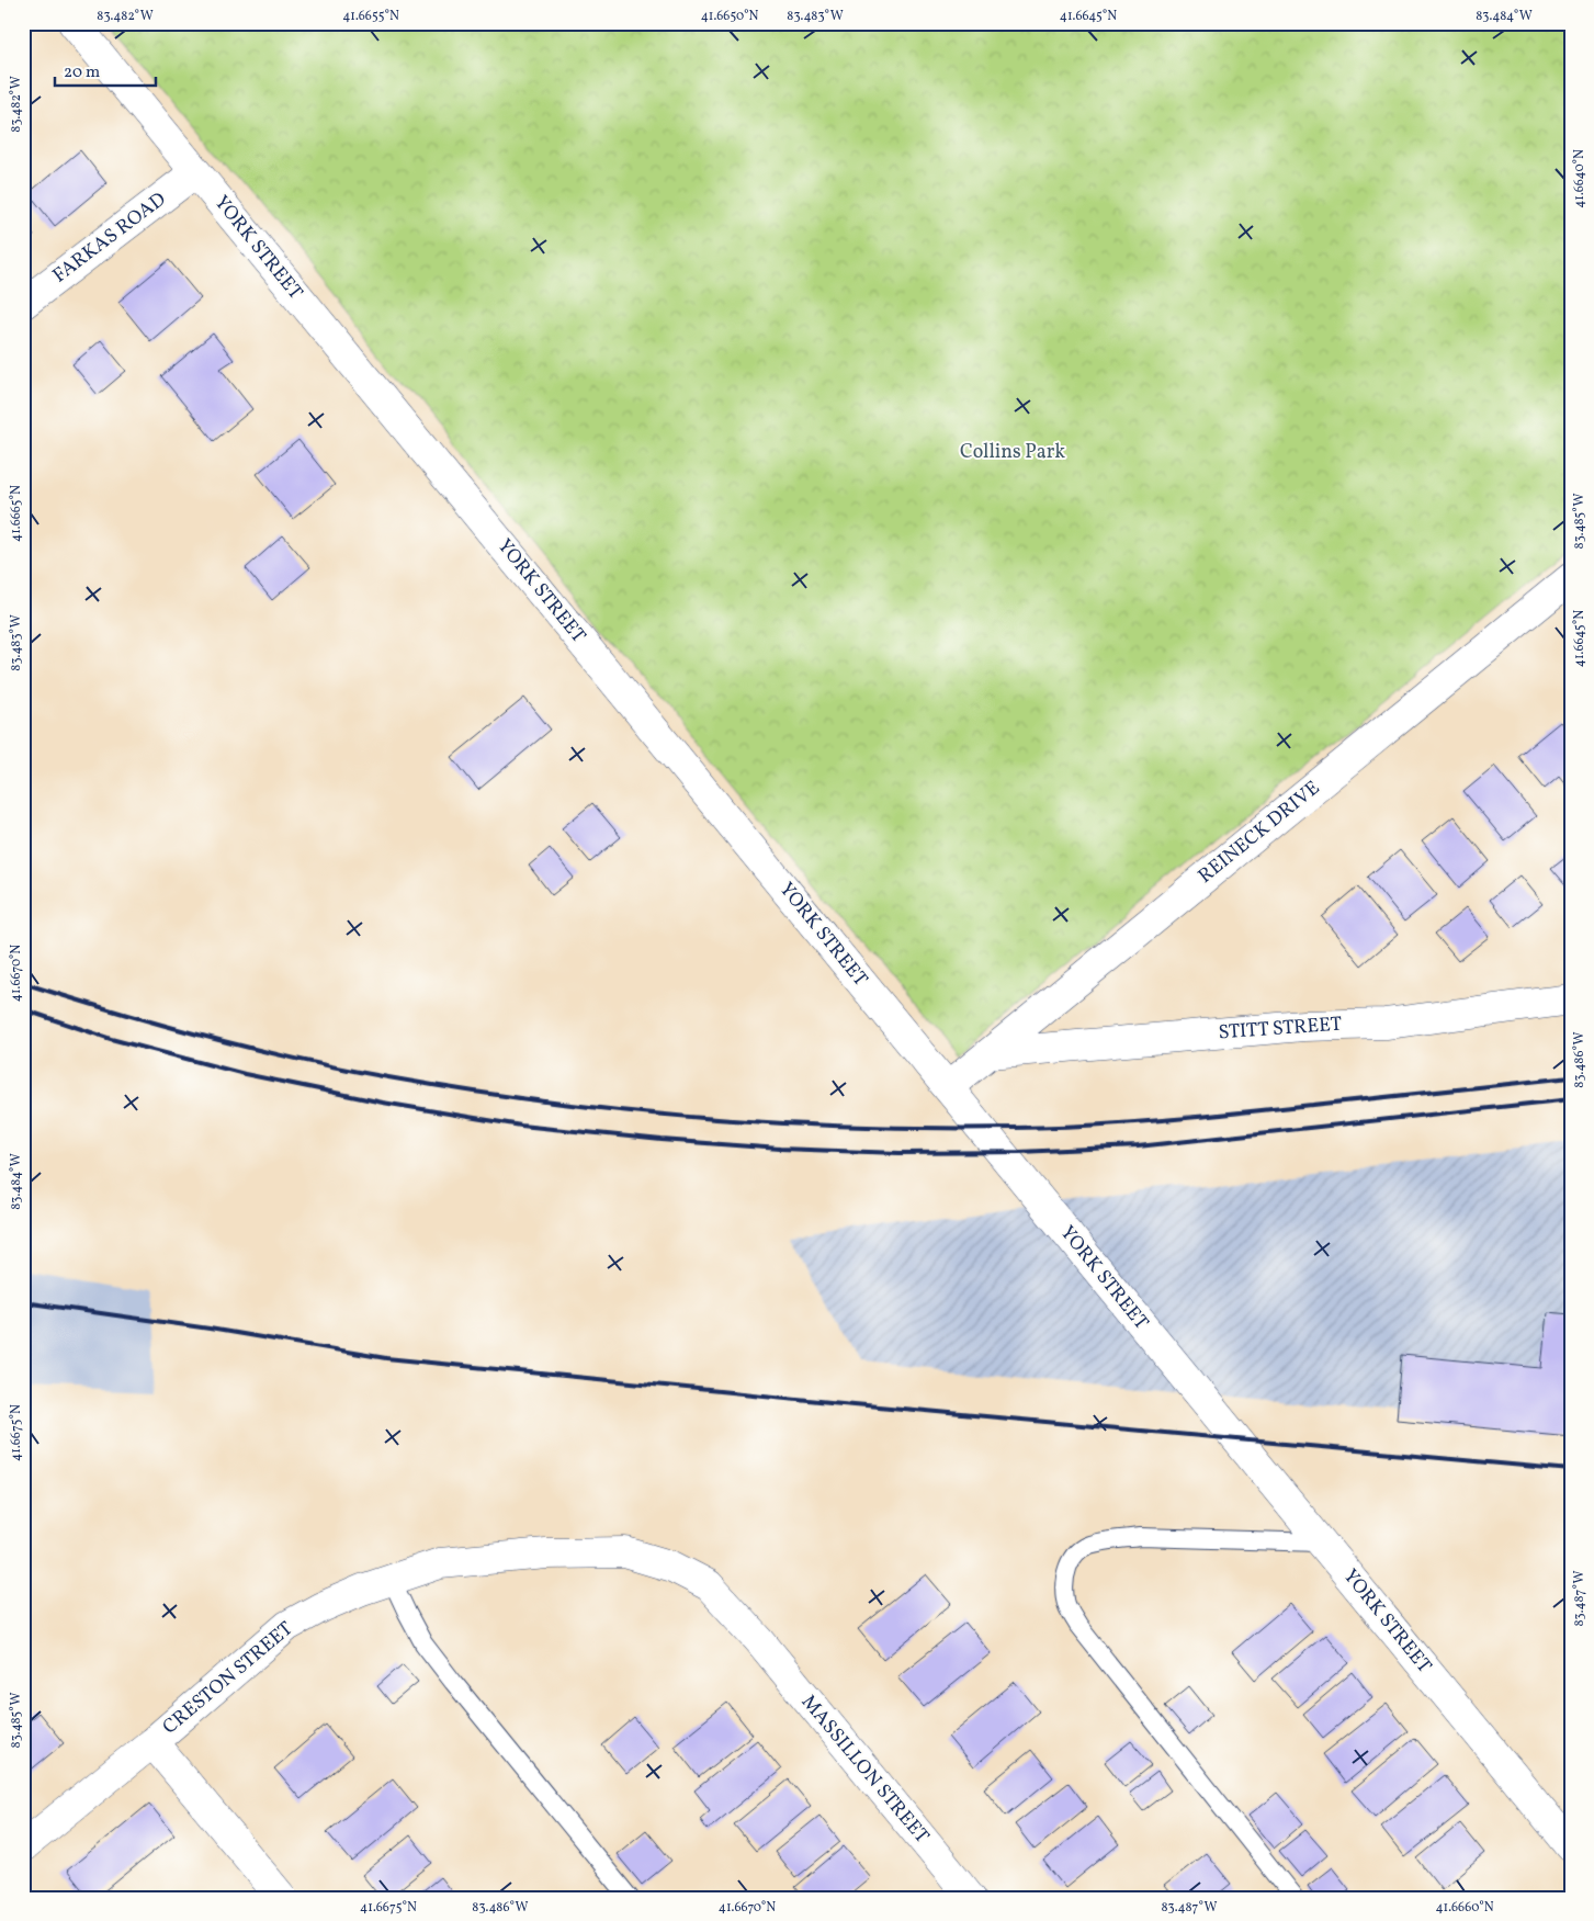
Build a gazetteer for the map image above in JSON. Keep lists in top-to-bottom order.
{
  "streets": {
    "street": [
      "FARKAS ROAD",
      "YORK STREET",
      "REINECK DRIVE",
      "STITT STREET",
      "CRESTON STREET",
      "MASSILLON STREET"
    ]
  },
  "crossings": [
    ["FARKAS ROAD", "YORK STREET"],
    ["YORK STREET", "REINECK DRIVE"],
    ["REINECK DRIVE", "STITT STREET"],
    ["CRESTON STREET", "MASSILLON STREET"]
  ],
  "parks": ["Collins Park"],
  "scale_bar": "20 m",
  "coordinates": [
    "83.482°W",
    "41.6655°N",
    "41.6650°N",
    "83.483°W",
    "41.6645°N",
    "83.484°W",
    "41.6640°N",
    "41.6665°N",
    "83.485°W",
    "41.6670°N",
    "83.486°W",
    "41.6675°N",
    "83.487°W",
    "41.6660°N"
  ]
}
